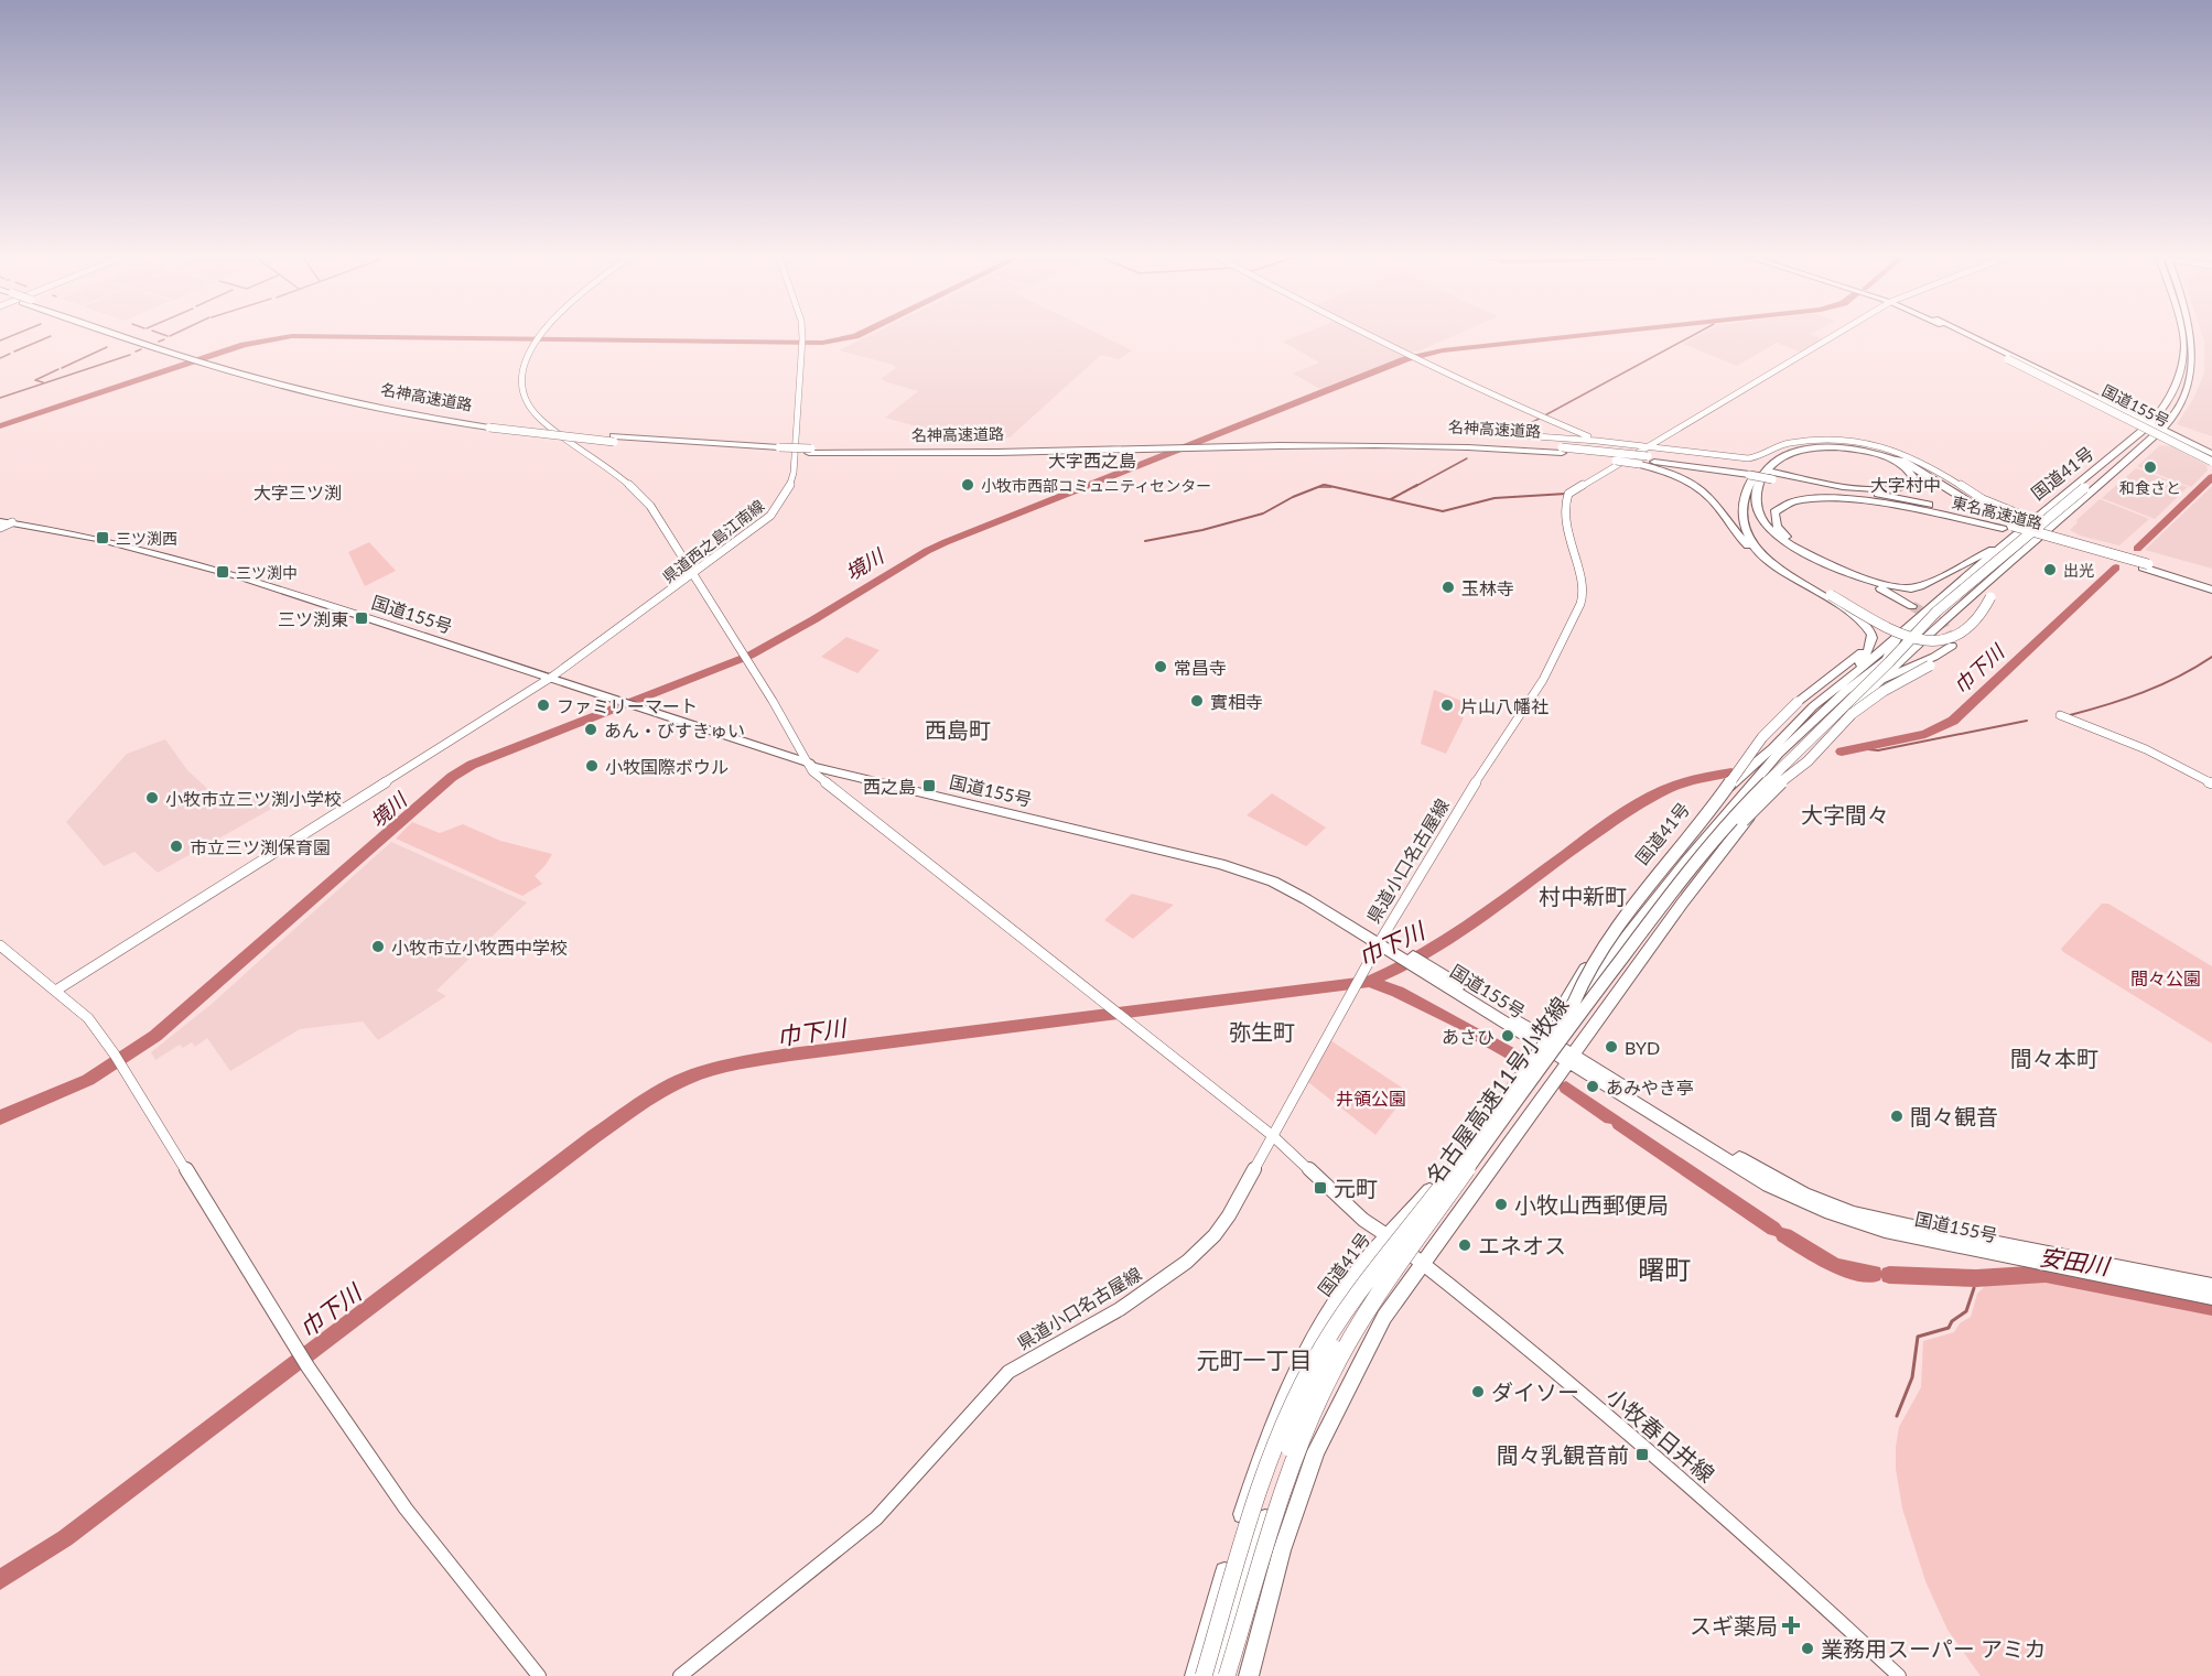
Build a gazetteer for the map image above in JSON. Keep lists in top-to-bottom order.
{
  "streets": {
    "highway": [
      "名神高速道路",
      "国道155号",
      "国道41号",
      "東名高速道路",
      "名古屋高速11号小牧線"
    ],
    "street": ["県道西之島江南線", "県道小口名古屋線", "小牧春日井線"]
  },
  "crossings": [
    ["名神高速道路", "東名高速道路"],
    ["名神高速道路", "県道小口名古屋線"],
    ["国道155号", "国道41号"],
    ["国道155号", "県道西之島江南線"],
    ["国道155号", "県道小口名古屋線"],
    ["国道155号", "小牧春日井線"],
    ["国道41号", "東名高速道路"],
    ["国道41号", "名古屋高速11号小牧線"],
    ["国道41号", "小牧春日井線"],
    ["県道西之島江南線", "小牧春日井線"],
    ["県道小口名古屋線", "小牧春日井線"]
  ],
  "districts": [
    "大字西之島",
    "大字村中",
    "大字三ツ渕",
    "西島町",
    "大字間々",
    "村中新町",
    "弥生町",
    "間々本町",
    "曙町",
    "元町一丁目"
  ],
  "water": ["境川", "巾下川", "安田川"],
  "parks": ["間々公園", "井領公園"],
  "places": {
    "other": [
      "和食さと",
      "小牧市西部コミュニティセンター",
      "出光",
      "玉林寺",
      "常昌寺",
      "實相寺",
      "ファミリーマート",
      "片山八幡社",
      "あん・びすきゅい",
      "小牧国際ボウル",
      "小牧市立三ツ渕小学校",
      "市立三ツ渕保育園",
      "小牧市立小牧西中学校",
      "あさひ",
      "BYD",
      "あみやき亭",
      "間々観音",
      "小牧山西郵便局",
      "エネオス",
      "ダイソー",
      "業務用スーパー アミカ"
    ],
    "transit": [
      "三ツ渕西",
      "三ツ渕中",
      "三ツ渕東",
      "西之島",
      "元町",
      "間々乳観音前"
    ],
    "health": ["スギ薬局"]
  }
}
